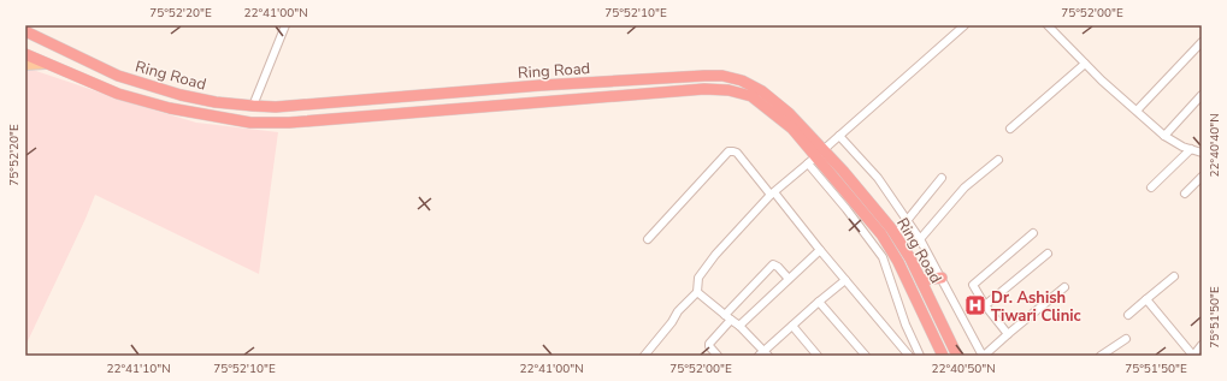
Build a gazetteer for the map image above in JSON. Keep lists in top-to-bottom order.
{
  "streets": {
    "highway": ["Ring Road"]
  },
  "places": {
    "hospital": ["Dr. Ashish Tiwari Clinic"]
  },
  "coordinates": [
    "75°52'20\"E",
    "22°41'00\"N",
    "75°52'10\"E",
    "75°52'00\"E",
    "22°40'40\"N",
    "75°51'50\"E",
    "22°41'10\"N",
    "22°40'50\"N"
  ]
}
